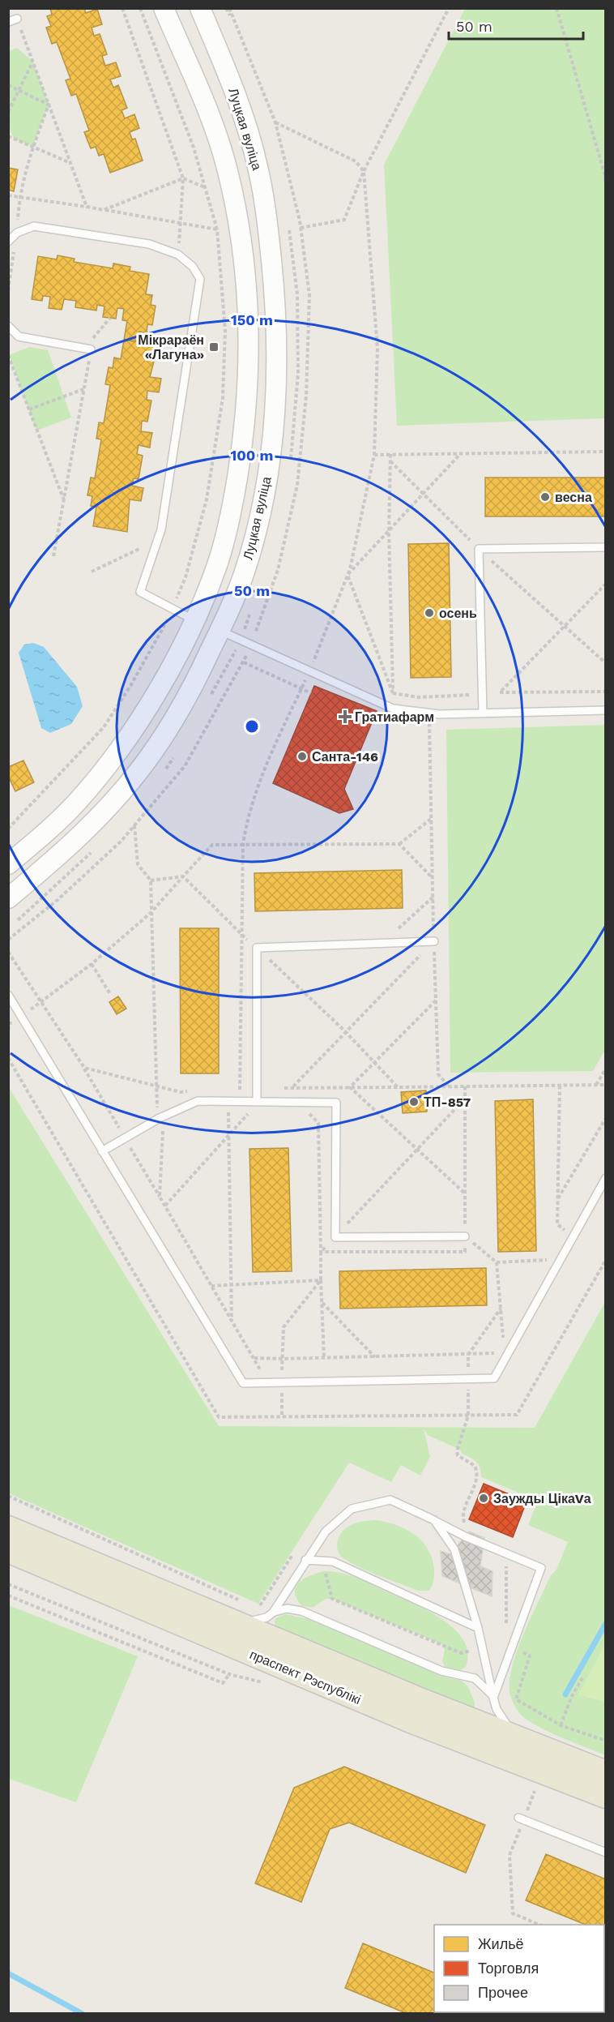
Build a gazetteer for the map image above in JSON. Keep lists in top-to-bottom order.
{
  "streets": {
    "main road": ["праспект Рэспублікі"],
    "street": ["Луцкая вуліца"]
  },
  "places": {
    "transit": ["Мікрараён «Лагуна»"],
    "other": [
      "весна",
      "осень",
      "Санта-146",
      "ТП-857",
      "Заужды ЦікаVа"
    ],
    "health": ["Гратиафарм"]
  },
  "legend": ["Жильё", "Торговля", "Прочее"],
  "scale_bar": "50 m",
  "rings": ["150 m", "100 m", "50 m"]
}
